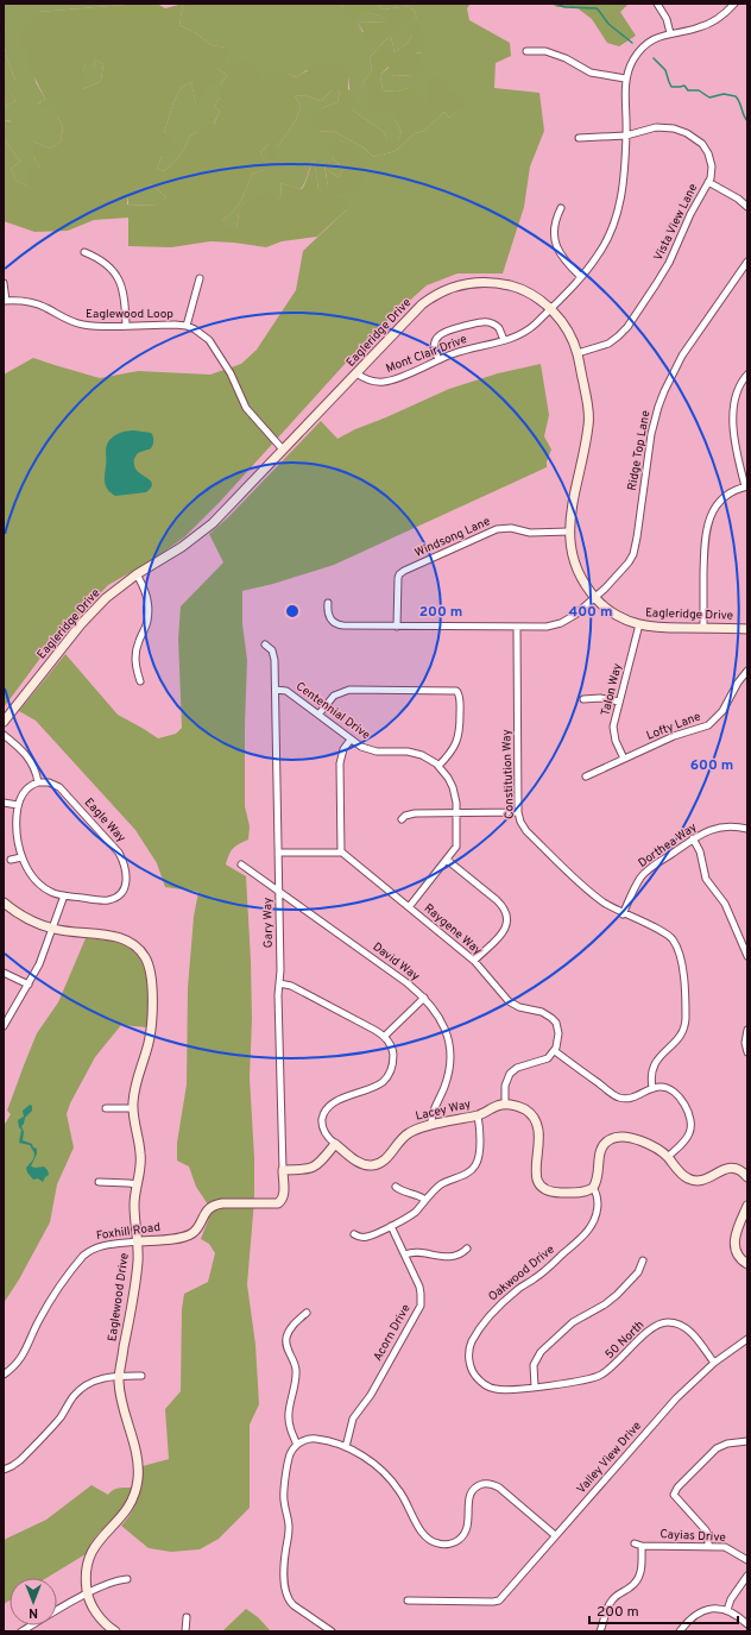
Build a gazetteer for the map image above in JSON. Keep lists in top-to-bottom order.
{
  "streets": {
    "main road": [
      "Eagleridge Drive",
      "Gary Way",
      "Lacey Way",
      "Foxhill Road",
      "Eaglewood Drive"
    ],
    "street": [
      "Vista View Lane",
      "Eaglewood Loop",
      "Mont Clair Drive",
      "Ridge Top Lane",
      "Windsong Lane",
      "Talon Way",
      "Centennial Drive",
      "Lofty Lane",
      "Constitution Way",
      "Eagle Way",
      "Dorthea Way",
      "Raygene Way",
      "David Way",
      "Oakwood Drive",
      "Acorn Drive",
      "50 North",
      "Valley View Drive",
      "Cayias Drive"
    ]
  },
  "crossings": [
    ["Vista View Lane", "Eagleridge Drive"],
    ["Vista View Lane", "Mont Clair Drive"],
    ["Eaglewood Loop", "Eagleridge Drive"],
    ["Eagleridge Drive", "Mont Clair Drive"],
    ["Eagleridge Drive", "Ridge Top Lane"],
    ["Eagleridge Drive", "Windsong Lane"],
    ["Eagleridge Drive", "Talon Way"],
    ["Ridge Top Lane", "Windsong Lane"],
    ["Ridge Top Lane", "Constitution Way"],
    ["Talon Way", "Lofty Lane"],
    ["Centennial Drive", "Gary Way"],
    ["Centennial Drive", "Raygene Way"],
    ["Constitution Way", "Dorthea Way"],
    ["Gary Way", "David Way"],
    ["Gary Way", "Foxhill Road"],
    ["David Way", "Lacey Way"],
    ["Foxhill Road", "Eaglewood Drive"],
    ["Oakwood Drive", "50 North"],
    ["50 North", "Valley View Drive"]
  ],
  "scale_bar": "200 m",
  "north": "bottom",
  "rings": ["200 m", "400 m", "600 m"]
}
